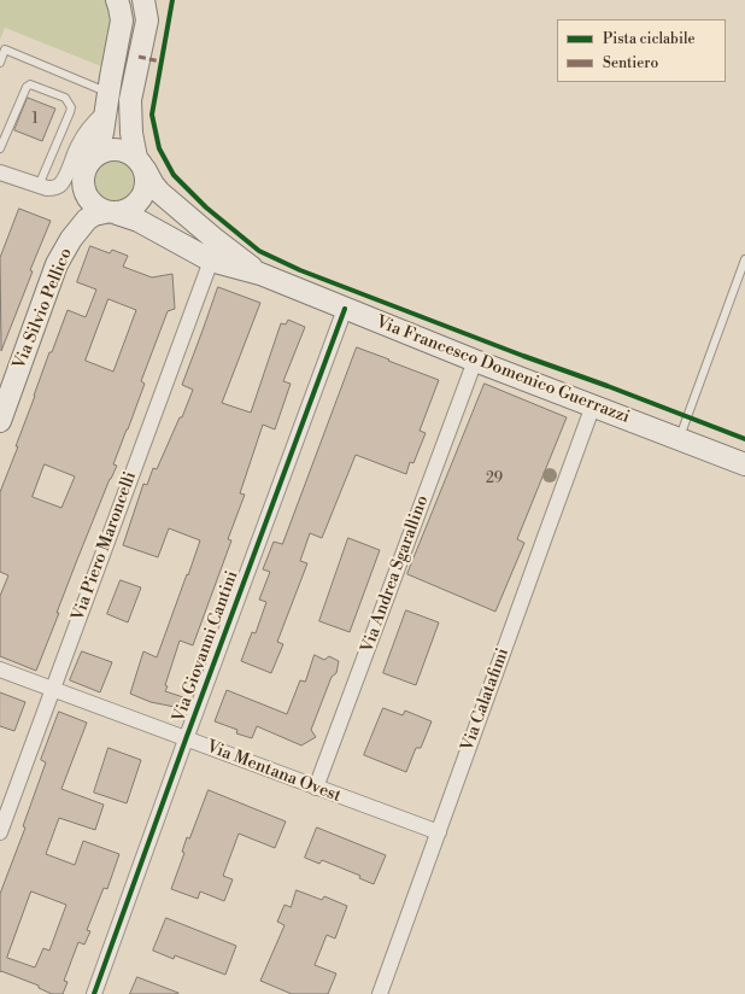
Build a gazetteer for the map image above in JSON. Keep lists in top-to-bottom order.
{
  "streets": {
    "street": [
      "Via Silvio Pellico",
      "Via Francesco Domenico Guerrazzi",
      "Via Piero Maroncelli",
      "Via Andrea Sgarallino",
      "Via Giovanni Cantini",
      "Via Calatafimi",
      "Via Mentana Ovest"
    ]
  },
  "crossings": [
    ["Via Silvio Pellico", "Via Francesco Domenico Guerrazzi"],
    ["Via Francesco Domenico Guerrazzi", "Via Piero Maroncelli"],
    ["Via Francesco Domenico Guerrazzi", "Via Andrea Sgarallino"],
    ["Via Francesco Domenico Guerrazzi", "Via Giovanni Cantini"],
    ["Via Francesco Domenico Guerrazzi", "Via Calatafimi"],
    ["Via Piero Maroncelli", "Via Mentana Ovest"],
    ["Via Andrea Sgarallino", "Via Mentana Ovest"],
    ["Via Giovanni Cantini", "Via Mentana Ovest"],
    ["Via Calatafimi", "Via Mentana Ovest"]
  ],
  "house_numbers": ["1", "29"],
  "legend": ["Pista ciclabile", "Sentiero"]
}
